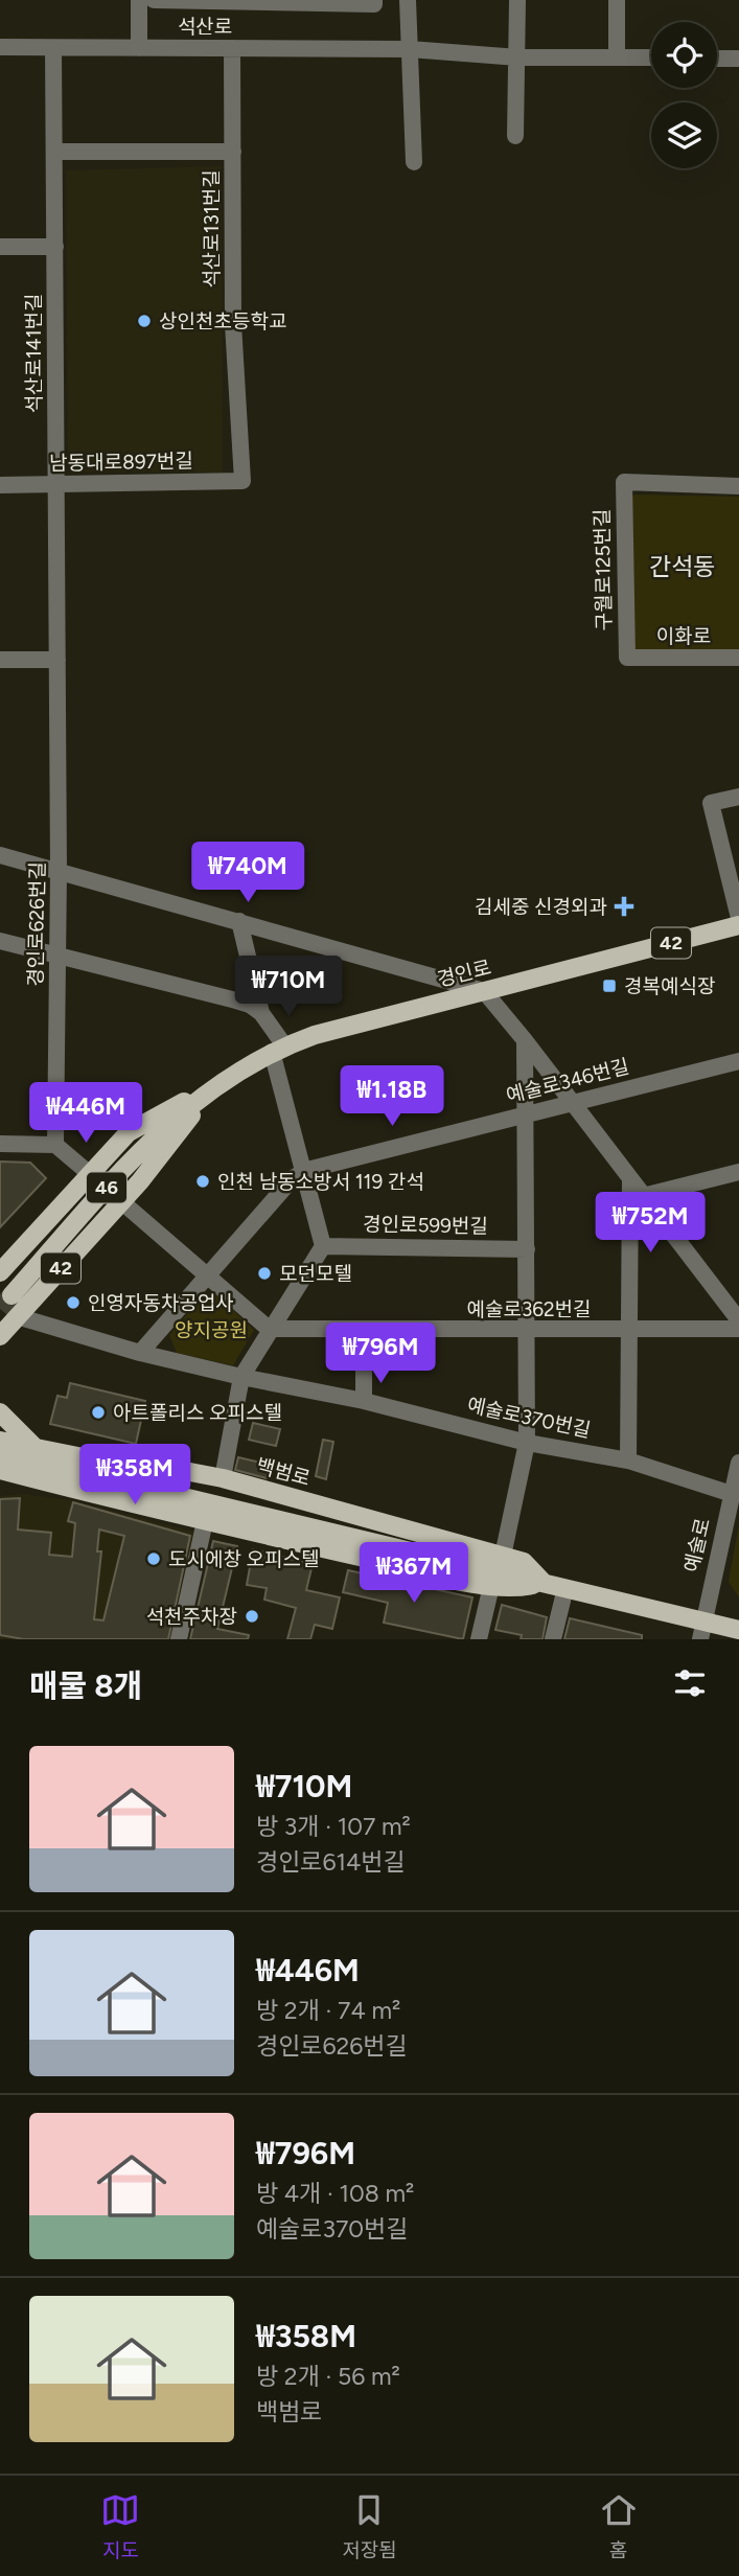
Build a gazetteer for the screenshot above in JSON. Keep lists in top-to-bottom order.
{
  "streets": {
    "main road": [
      "42",
      "경인로",
      "46",
      "백범로"
    ],
    "street": [
      "석산로",
      "석산로131번길",
      "석산로141번길",
      "남동대로897번길",
      "구월로125번길",
      "이화로",
      "경인로626번길",
      "예술로346번길",
      "경인로599번길",
      "예술로362번길",
      "예술로370번길",
      "예술로"
    ]
  },
  "crossings": [
    ["석산로", "석산로131번길"],
    ["석산로", "석산로141번길"],
    ["석산로131번길", "석산로141번길"],
    ["석산로131번길", "남동대로897번길"],
    ["석산로141번길", "남동대로897번길"],
    ["석산로141번길", "경인로626번길"],
    ["구월로125번길", "이화로"],
    ["경인로", "예술로370번길"],
    ["예술로346번길", "예술로370번길"],
    ["예술로370번길", "예술로"],
    ["백범로", "예술로"]
  ],
  "districts": ["간석동"],
  "parks": ["양지공원"],
  "places": {
    "other": [
      "상인천초등학교",
      "인천 남동소방서 119 간석",
      "모던모텔",
      "인영자동차공업사",
      "아트폴리스 오피스텔",
      "도시에창 오피스텔",
      "석천주차장"
    ],
    "health": ["김세중 신경외과"],
    "transit": ["경복예식장"]
  },
  "page": {
    "price": [
      "₩740M",
      "₩710M",
      "₩1.18B",
      "₩446M",
      "₩752M",
      "₩796M",
      "₩358M",
      "₩367M"
    ],
    "heading": "매물 8개",
    "list": [
      {
        "name": "₩710M",
        "note": "방 3개 · 107 m² · 경인로614번길"
      },
      {
        "name": "₩446M",
        "note": "방 2개 · 74 m² · 경인로626번길"
      },
      {
        "name": "₩796M",
        "note": "방 4개 · 108 m² · 예술로370번길"
      },
      {
        "name": "₩358M",
        "note": "방 2개 · 56 m² · 백범로"
      }
    ],
    "tabs": ["지도", "저장됨", "홈"]
  }
}
